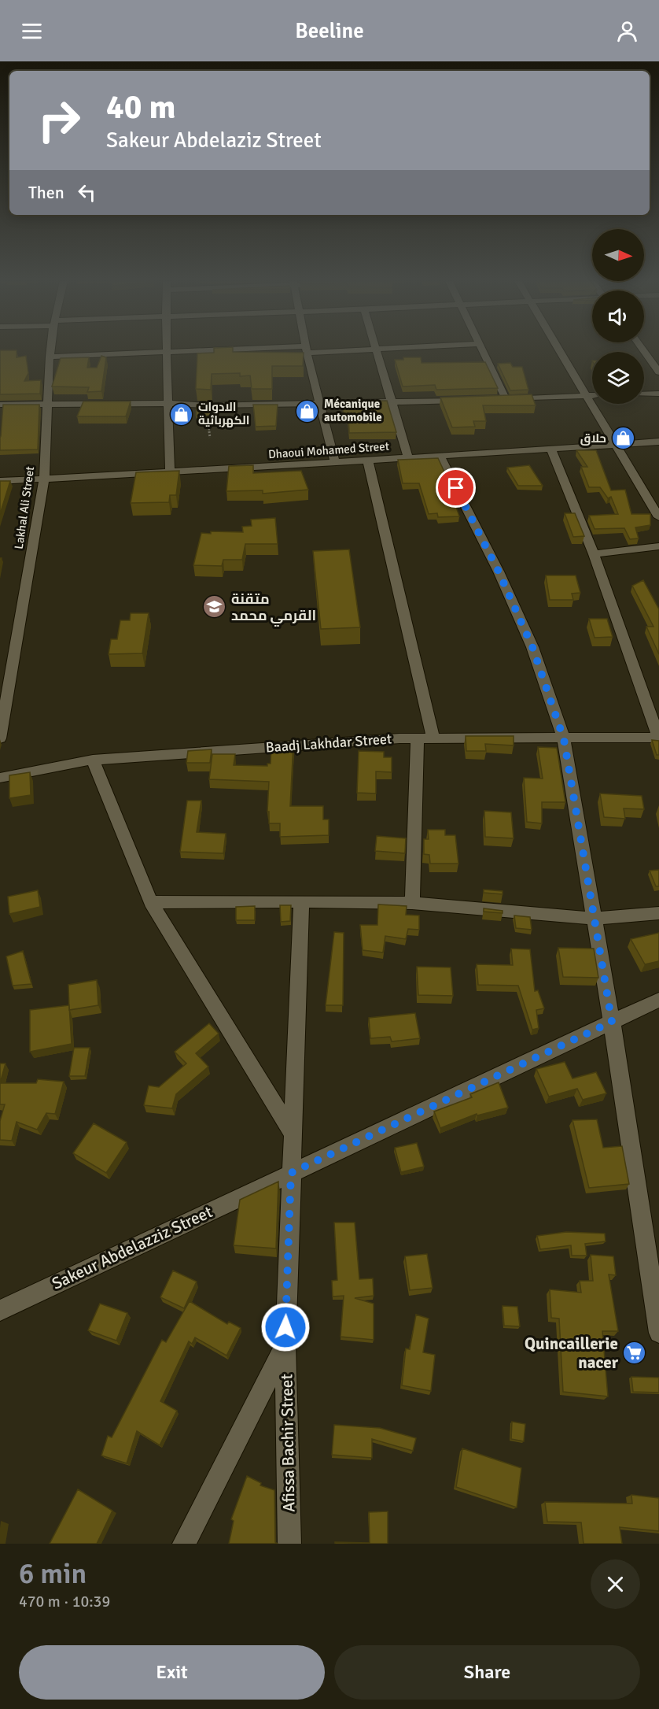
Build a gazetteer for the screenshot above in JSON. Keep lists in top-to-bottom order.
{
  "streets": {
    "street": [
      "Dhaoui Mohamed Street",
      "Lakhal Ali Street",
      "Baadj Lakhdar Street",
      "Sakeur Abdelazziz Street",
      "Afissa Bachir Street"
    ]
  },
  "crossings": [
    ["Dhaoui Mohamed Street", "Lakhal Ali Street"],
    ["Sakeur Abdelazziz Street", "Afissa Bachir Street"]
  ],
  "places": {
    "shop": ["Mécanique automobile", "الادوات الكهربائية", "حلاق"],
    "school or university": ["متقنة القرمي محمد"],
    "supermarket": ["Quincaillerie nacer"]
  },
  "north": "right",
  "page": {
    "header": "Beeline",
    "turn": ["40 m", "Sakeur Abdelaziz Street"],
    "then": "Then",
    "heading": ["6 min", "470 m · 10:39"],
    "buttons": ["Exit", "Share"]
  }
}
